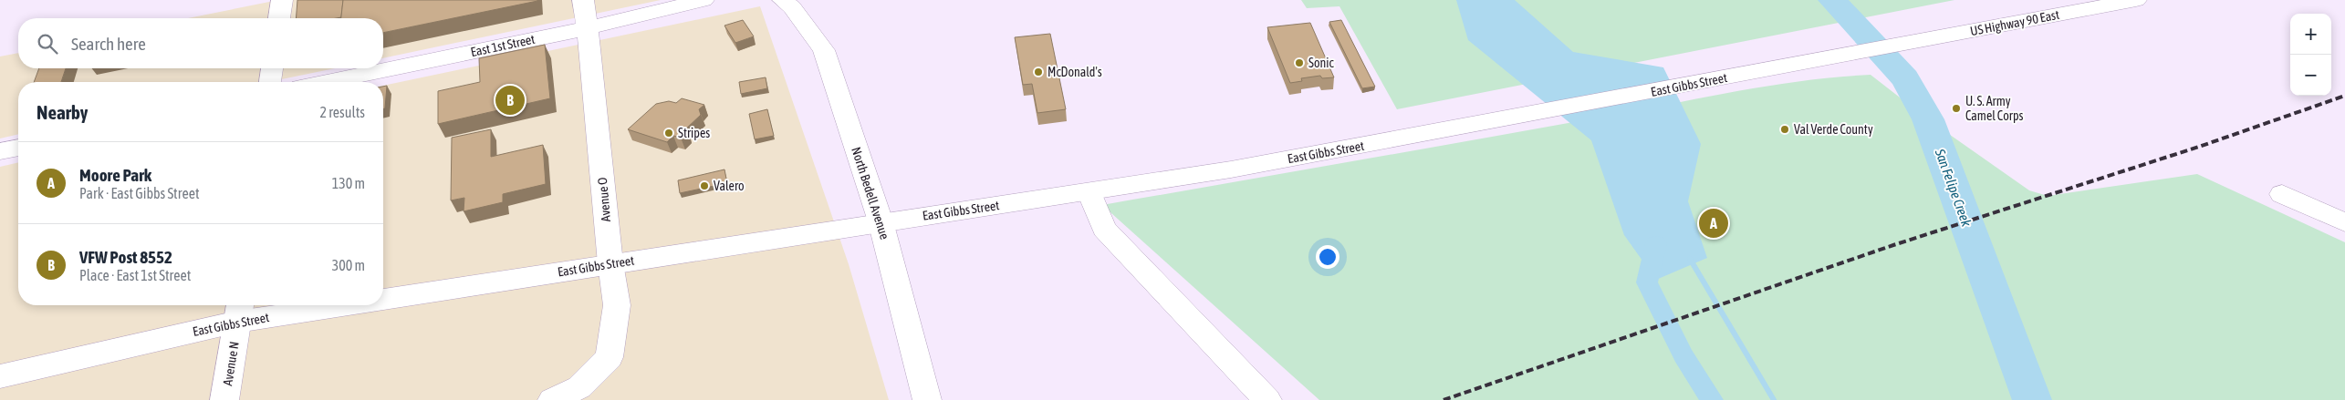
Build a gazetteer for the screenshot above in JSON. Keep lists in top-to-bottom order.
{
  "streets": {
    "main road": [
      "US Highway 90 East",
      "East 1st Street",
      "East Gibbs Street",
      "North Bedell Avenue",
      "Avenue O",
      "Avenue N"
    ]
  },
  "crossings": [
    ["US Highway 90 East", "East Gibbs Street"],
    ["East 1st Street", "Avenue O"],
    ["East Gibbs Street", "North Bedell Avenue"],
    ["East Gibbs Street", "Avenue O"],
    ["East Gibbs Street", "Avenue N"]
  ],
  "water": ["San Felipe Creek"],
  "places": [
    "Sonic",
    "McDonald's",
    "U. S. Army Camel Corps",
    "Val Verde County",
    "Stripes",
    "Valero"
  ],
  "page": {
    "map_buttons": ["+", "−"],
    "search": "Search here",
    "heading": ["Nearby", "2 results"],
    "pins": ["B", "A"],
    "list": [
      {
        "mark": "A",
        "name": "Moore Park",
        "note": "Park · East Gibbs Street",
        "value": "130 m"
      },
      {
        "mark": "B",
        "name": "VFW Post 8552",
        "note": "Place · East 1st Street",
        "value": "300 m"
      }
    ]
  }
}
